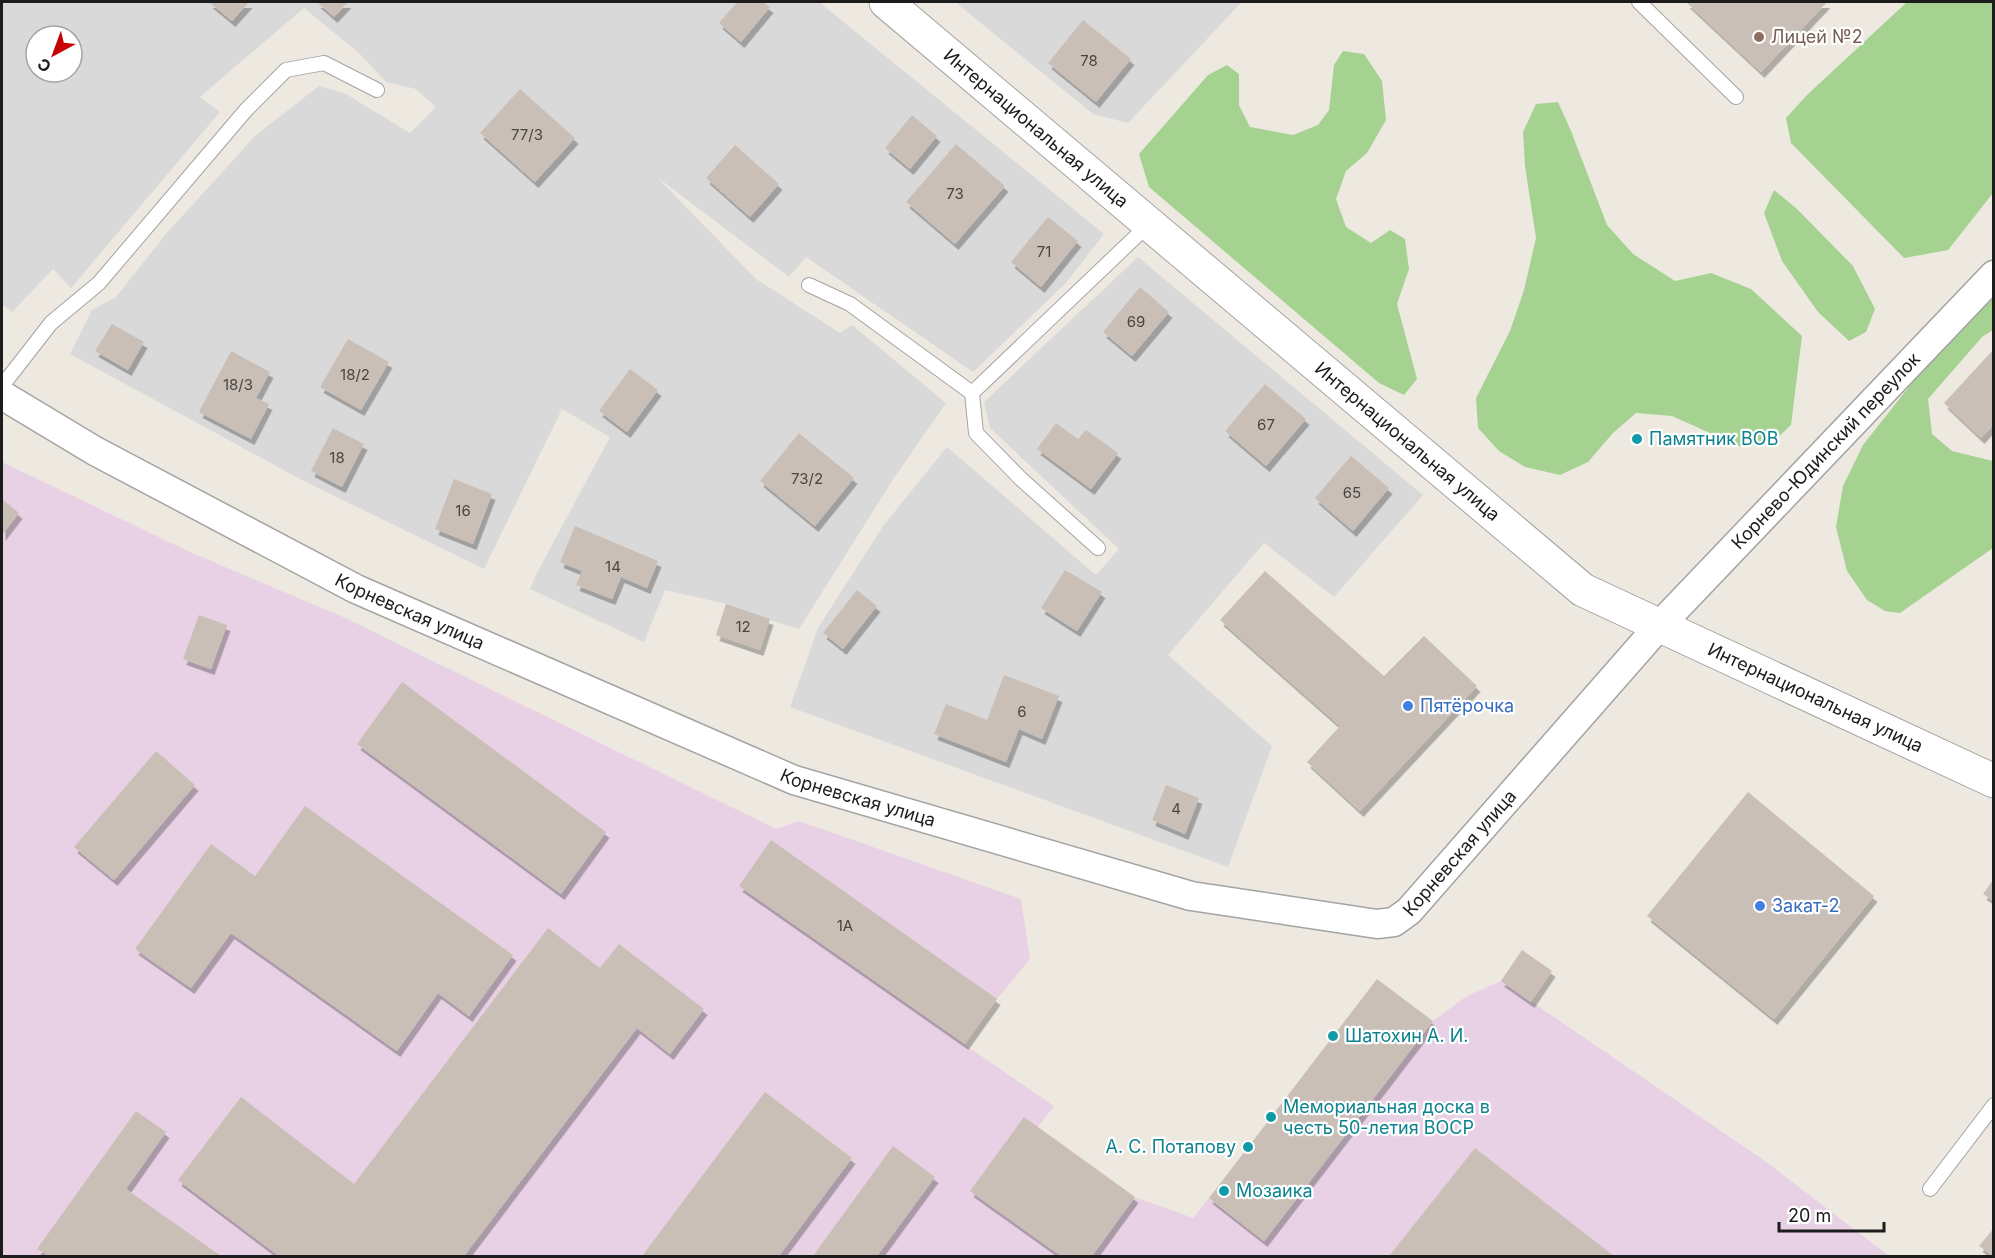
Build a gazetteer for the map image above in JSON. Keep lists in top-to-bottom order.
{
  "streets": {
    "street": ["Интернациональная улица", "Корнево-Юдинский переулок", "Корневская улица"]
  },
  "crossings": [
    ["Интернациональная улица", "Корнево-Юдинский переулок"],
    ["Интернациональная улица", "Корневская улица"],
    ["Корнево-Юдинский переулок", "Корневская улица"]
  ],
  "places": [
    "Лицей №2",
    "Памятник ВОВ",
    "Пятёрочка",
    "Закат-2",
    "Шатохин А. И.",
    "Мемориальная доска в честь 50-летия ВОСР",
    "А. С. Потапову",
    "Мозаика"
  ],
  "house_numbers": [
    "78",
    "77/3",
    "73",
    "71",
    "69",
    "18/2",
    "18/3",
    "67",
    "18",
    "73/2",
    "65",
    "16",
    "14",
    "12",
    "6",
    "4",
    "1А"
  ],
  "scale_bar": "20 m",
  "north": "bottom left"
}
